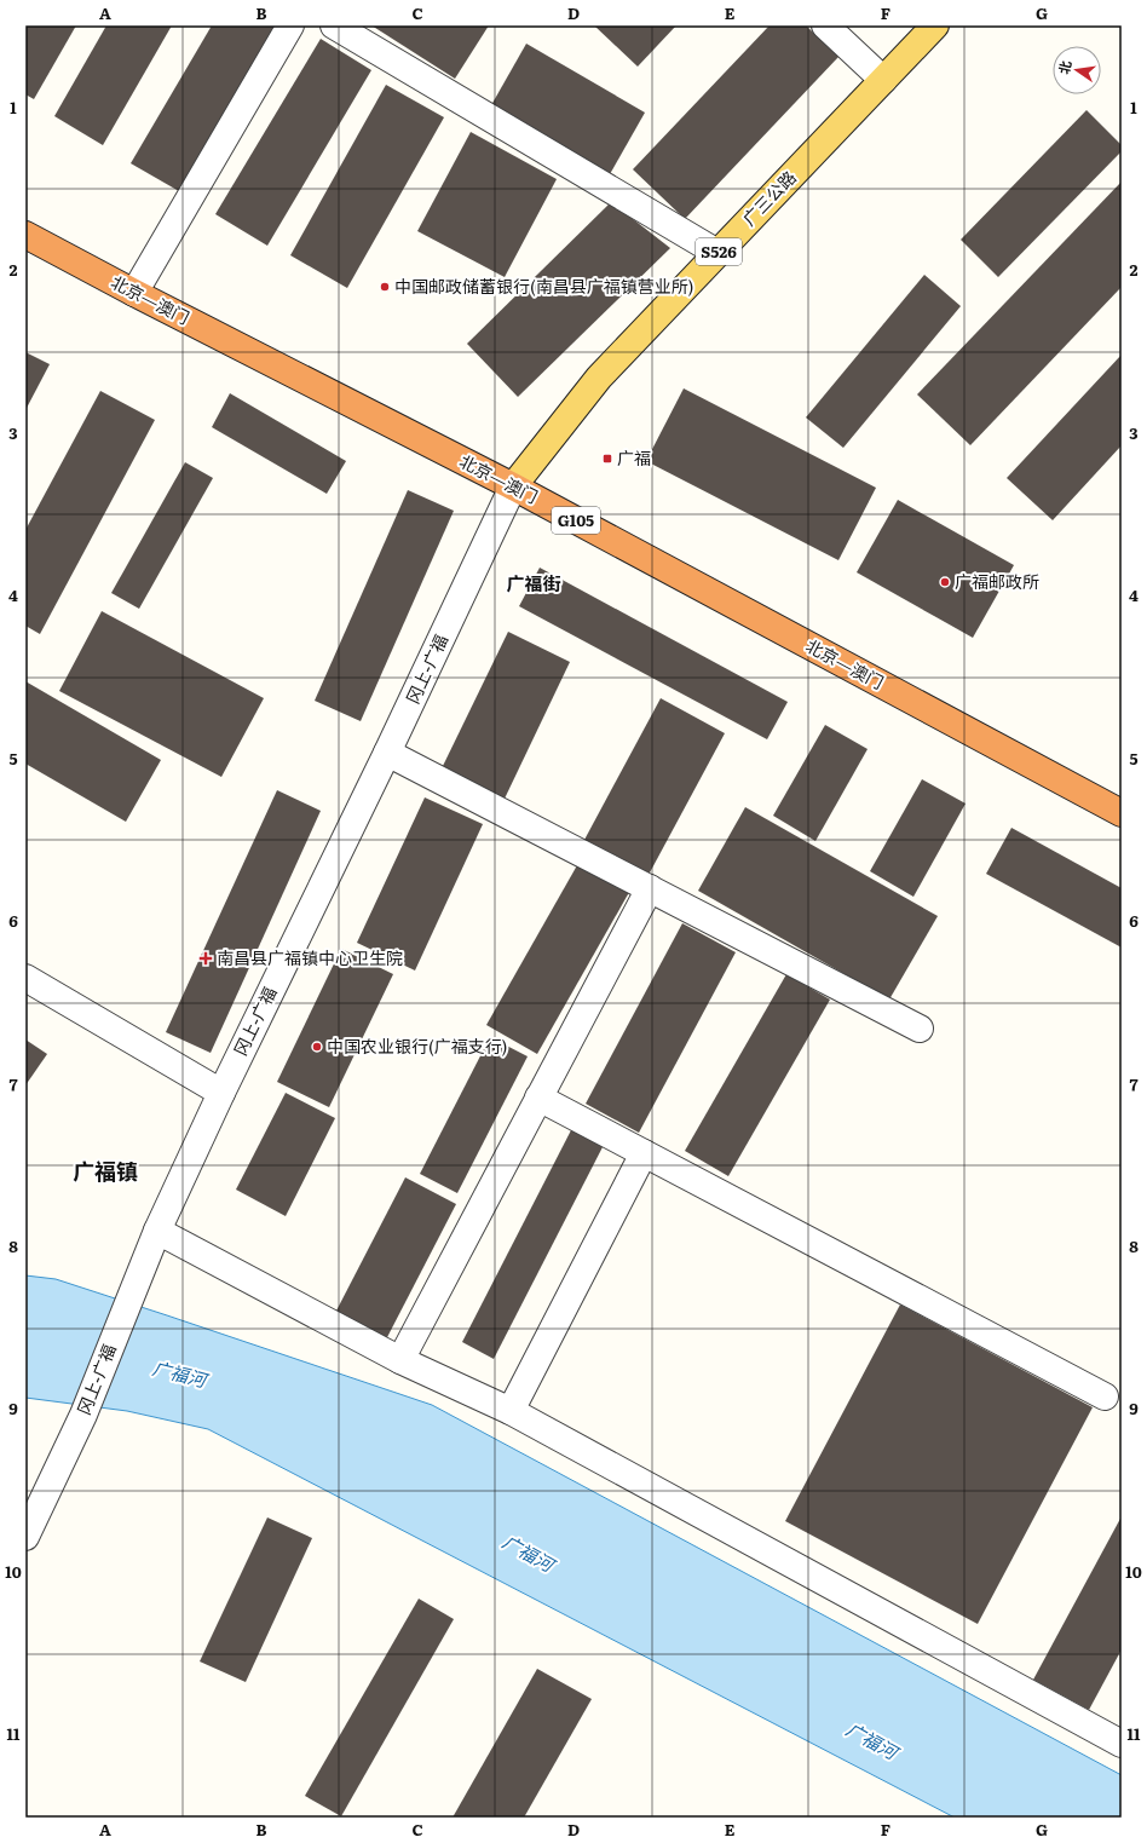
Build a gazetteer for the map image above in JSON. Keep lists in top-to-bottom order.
{
  "streets": {
    "highway": ["北京—澳门", "G105"],
    "main road": ["广三公路", "S526"],
    "street": ["冈上-广福"]
  },
  "crossings": [
    ["广三公路", "北京—澳门"],
    ["广三公路", "冈上-广福"],
    ["北京—澳门", "冈上-广福"]
  ],
  "districts": ["广福街", "广福镇"],
  "water": ["广福河"],
  "places": {
    "other": ["中国邮政储蓄银行(南昌县广福镇营业所)", "广福邮政所", "中国农业银行(广福支行)"],
    "transit": ["广福"],
    "health": ["南昌县广福镇中心卫生院"]
  },
  "north": "left",
  "grid": {
    "columns": [
      "A",
      "B",
      "C",
      "D",
      "E",
      "F",
      "G"
    ],
    "rows": [
      "1",
      "2",
      "3",
      "4",
      "5",
      "6",
      "7",
      "8",
      "9",
      "10",
      "11"
    ]
  }
}
